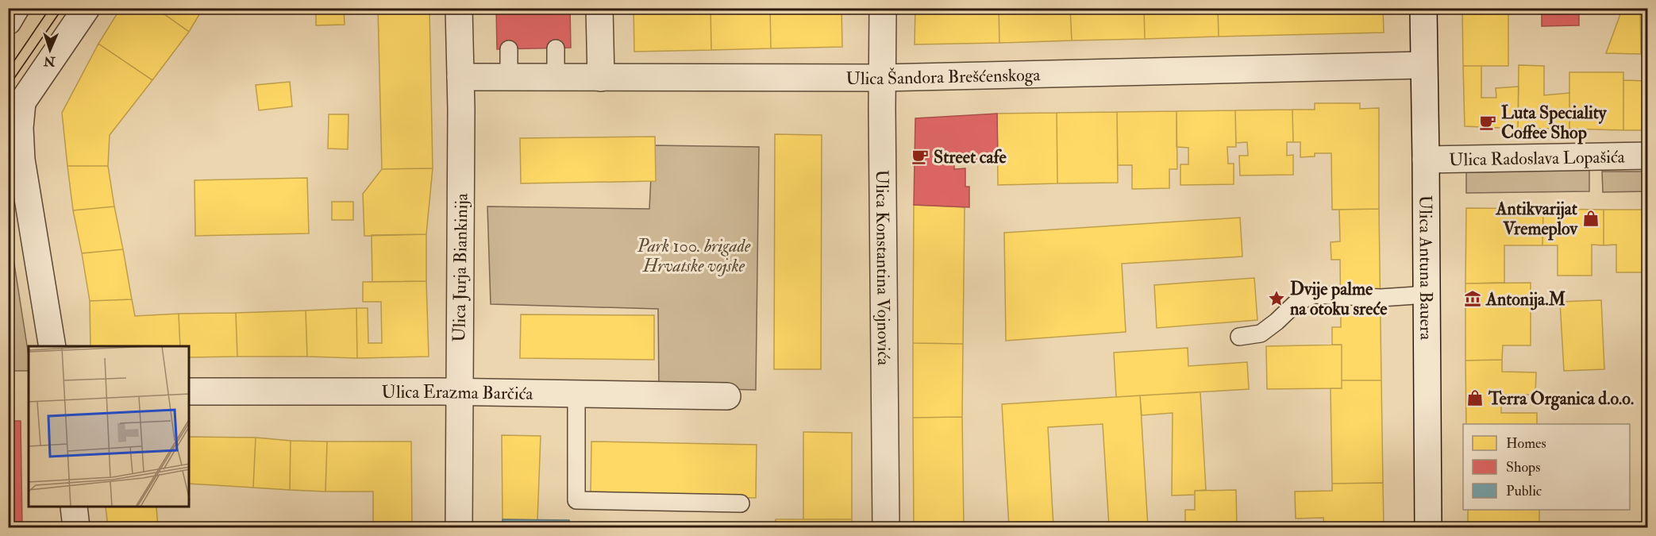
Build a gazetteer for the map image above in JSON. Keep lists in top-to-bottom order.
{
  "streets": {
    "street": [
      "Ulica Šandora Brešćenskoga",
      "Ulica Radoslava Lopašića",
      "Ulica Jurja Biankinija",
      "Ulica Konstantina Vojnovića",
      "Ulica Antuna Bauera",
      "Ulica Erazma Barčića"
    ]
  },
  "crossings": [
    ["Ulica Šandora Brešćenskoga", "Ulica Jurja Biankinija"],
    ["Ulica Šandora Brešćenskoga", "Ulica Konstantina Vojnovića"],
    ["Ulica Šandora Brešćenskoga", "Ulica Antuna Bauera"],
    ["Ulica Radoslava Lopašića", "Ulica Antuna Bauera"],
    ["Ulica Jurja Biankinija", "Ulica Erazma Barčića"]
  ],
  "parks": ["Park 100. brigade Hrvatske vojske"],
  "places": {
    "cafe": ["Luta Speciality Coffee Shop", "Street cafe"],
    "shop": ["Antikvarijat Vremeplov", "Terra Organica d.o.o."],
    "place": ["Dvije palme na otoku sreće"],
    "museum": ["Antonija.M"]
  },
  "legend": ["Homes", "Shops", "Public"],
  "north": "bottom"
}
